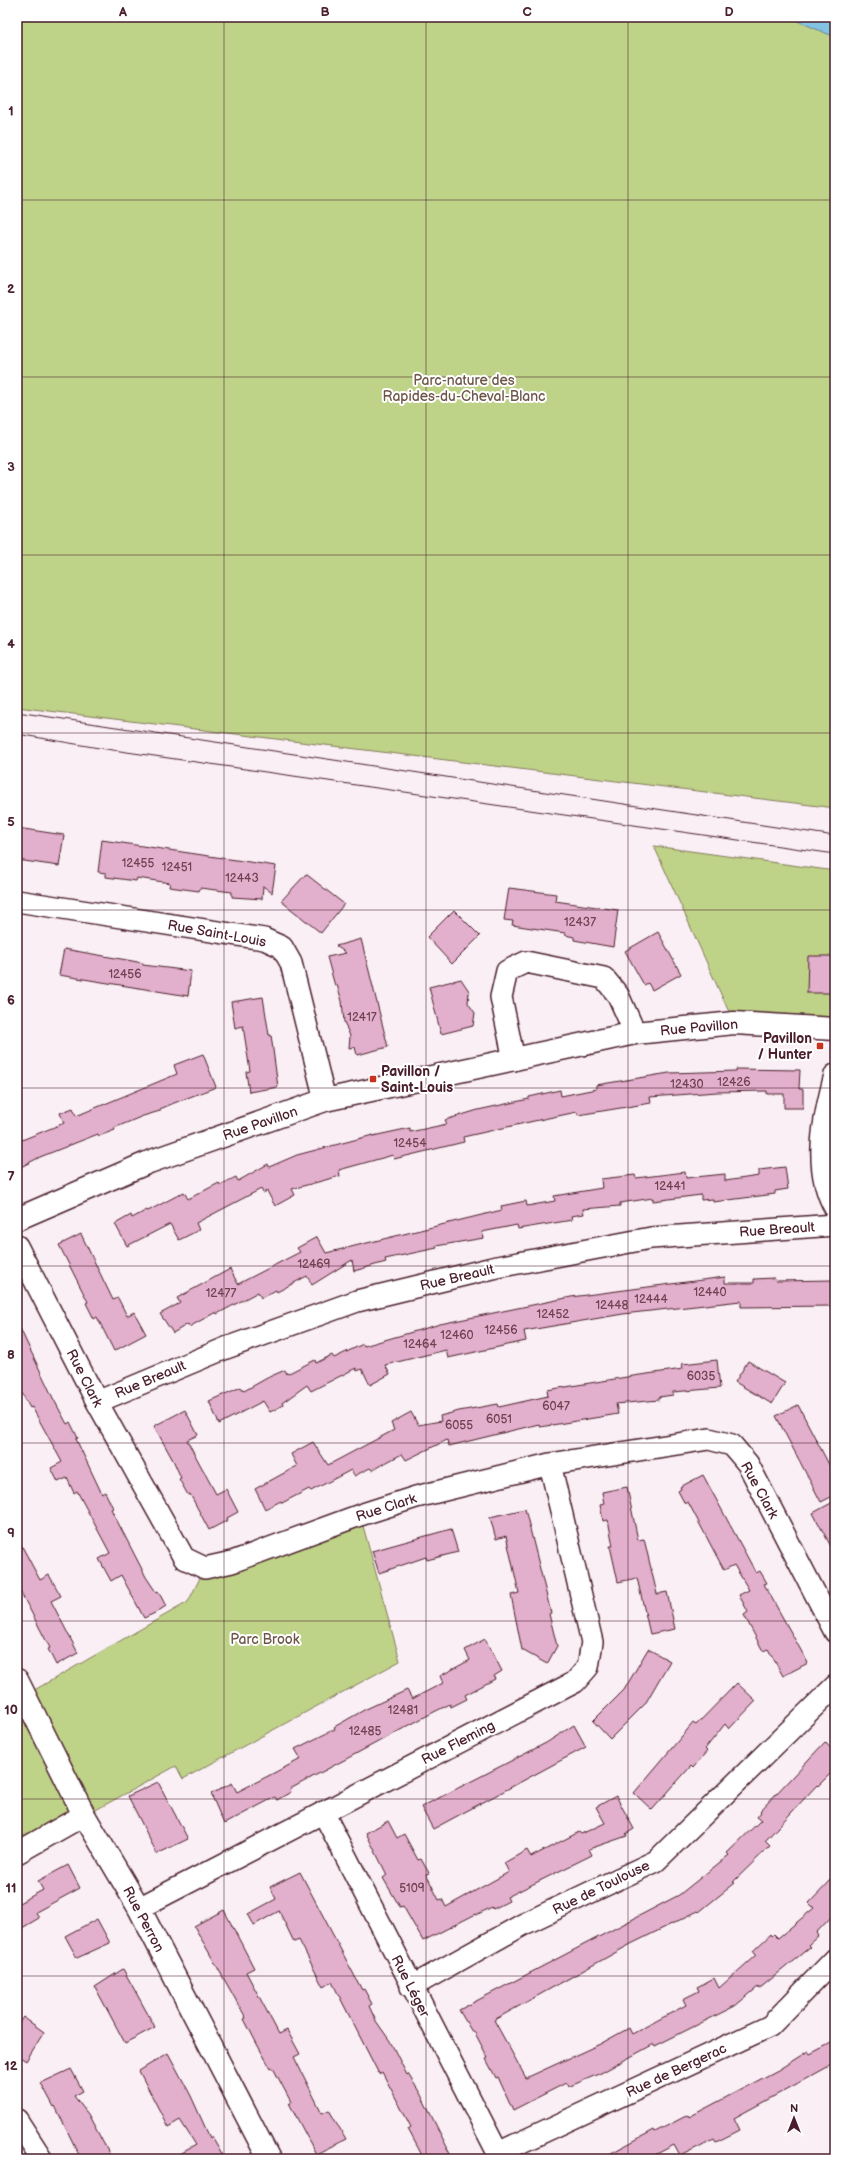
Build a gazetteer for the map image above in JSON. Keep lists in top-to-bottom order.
{
  "streets": {
    "street": [
      "Rue Saint-Louis",
      "Rue Pavillon",
      "Rue Breault",
      "Rue Clark",
      "Rue Fleming",
      "Rue de Toulouse",
      "Rue Perron",
      "Rue Léger",
      "Rue de Bergerac"
    ]
  },
  "crossings": [
    ["Rue Saint-Louis", "Rue Pavillon"],
    ["Rue Breault", "Rue Clark"],
    ["Rue Clark", "Rue Fleming"],
    ["Rue Fleming", "Rue Perron"],
    ["Rue Fleming", "Rue Léger"],
    ["Rue de Toulouse", "Rue Léger"],
    ["Rue Léger", "Rue de Bergerac"]
  ],
  "parks": ["Parc-nature des Rapides-du-Cheval-Blanc", "Parc Brook"],
  "places": {
    "transit": ["Pavillon / Hunter", "Pavillon / Saint-Louis"]
  },
  "house_numbers": [
    "12455",
    "12451",
    "12443",
    "12437",
    "12456",
    "12417",
    "12426",
    "12430",
    "12454",
    "12441",
    "12469",
    "12440",
    "12477",
    "12444",
    "12448",
    "12452",
    "12456",
    "12460",
    "12464",
    "6035",
    "6047",
    "6051",
    "6055",
    "12481",
    "12485",
    "5109"
  ],
  "north": "top",
  "grid": {
    "columns": [
      "A",
      "B",
      "C",
      "D"
    ],
    "rows": [
      "1",
      "2",
      "3",
      "4",
      "5",
      "6",
      "7",
      "8",
      "9",
      "10",
      "11",
      "12"
    ]
  }
}
